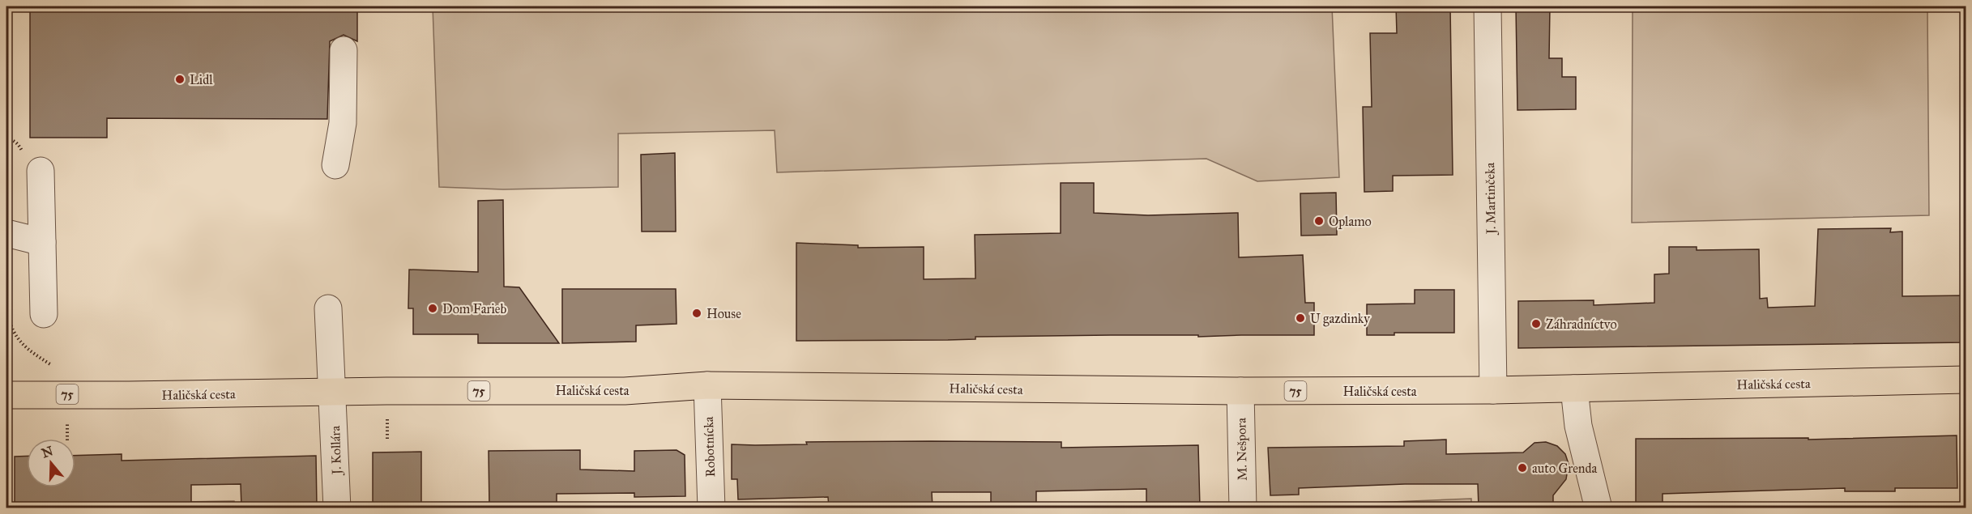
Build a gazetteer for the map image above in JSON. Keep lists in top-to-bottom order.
{
  "streets": {
    "main road": ["Haličská cesta", "75"],
    "street": [
      "J. Martinčeka",
      "Robotnícka",
      "M. Nešpora",
      "J. Kollára"
    ]
  },
  "crossings": [
    ["J. Martinčeka", "Haličská cesta"],
    ["Haličská cesta", "Robotnícka"],
    ["Haličská cesta", "M. Nešpora"],
    ["Haličská cesta", "J. Kollára"]
  ],
  "places": [
    "Lidl",
    "Oplamo",
    "Dom Farieb",
    "House",
    "U gazdinky",
    "Záhradníctvo",
    "auto Grenda"
  ],
  "north": "top"
}
